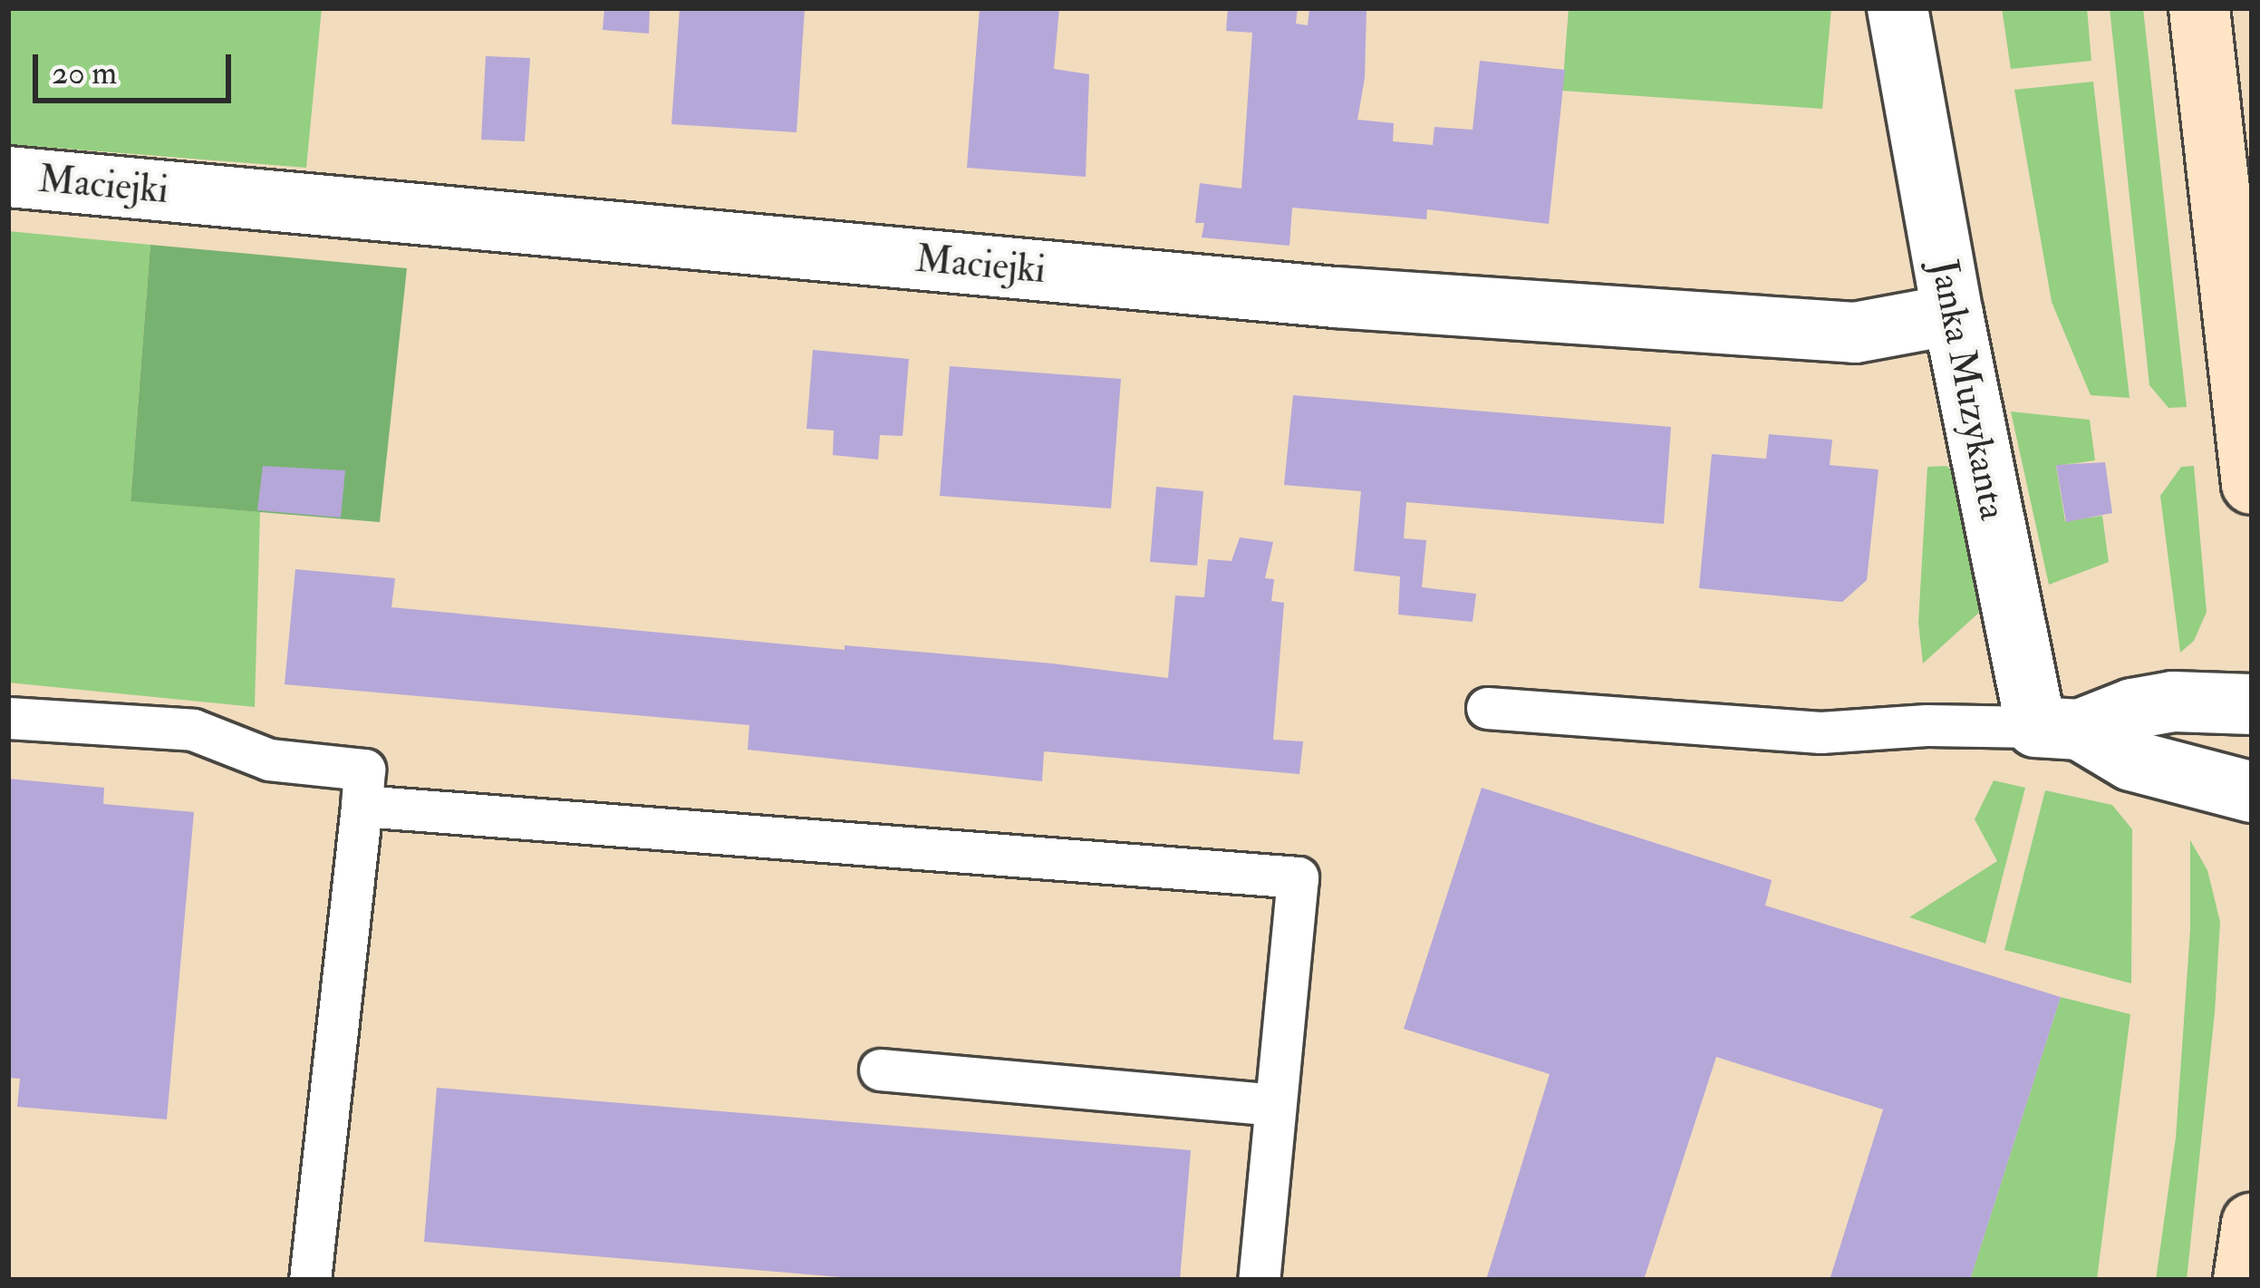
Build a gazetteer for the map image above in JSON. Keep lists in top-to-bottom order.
{
  "streets": {
    "street": ["Maciejki", "Janka Muzykanta"]
  },
  "crossings": [
    ["Maciejki", "Janka Muzykanta"]
  ],
  "scale_bar": "20 m"
}
